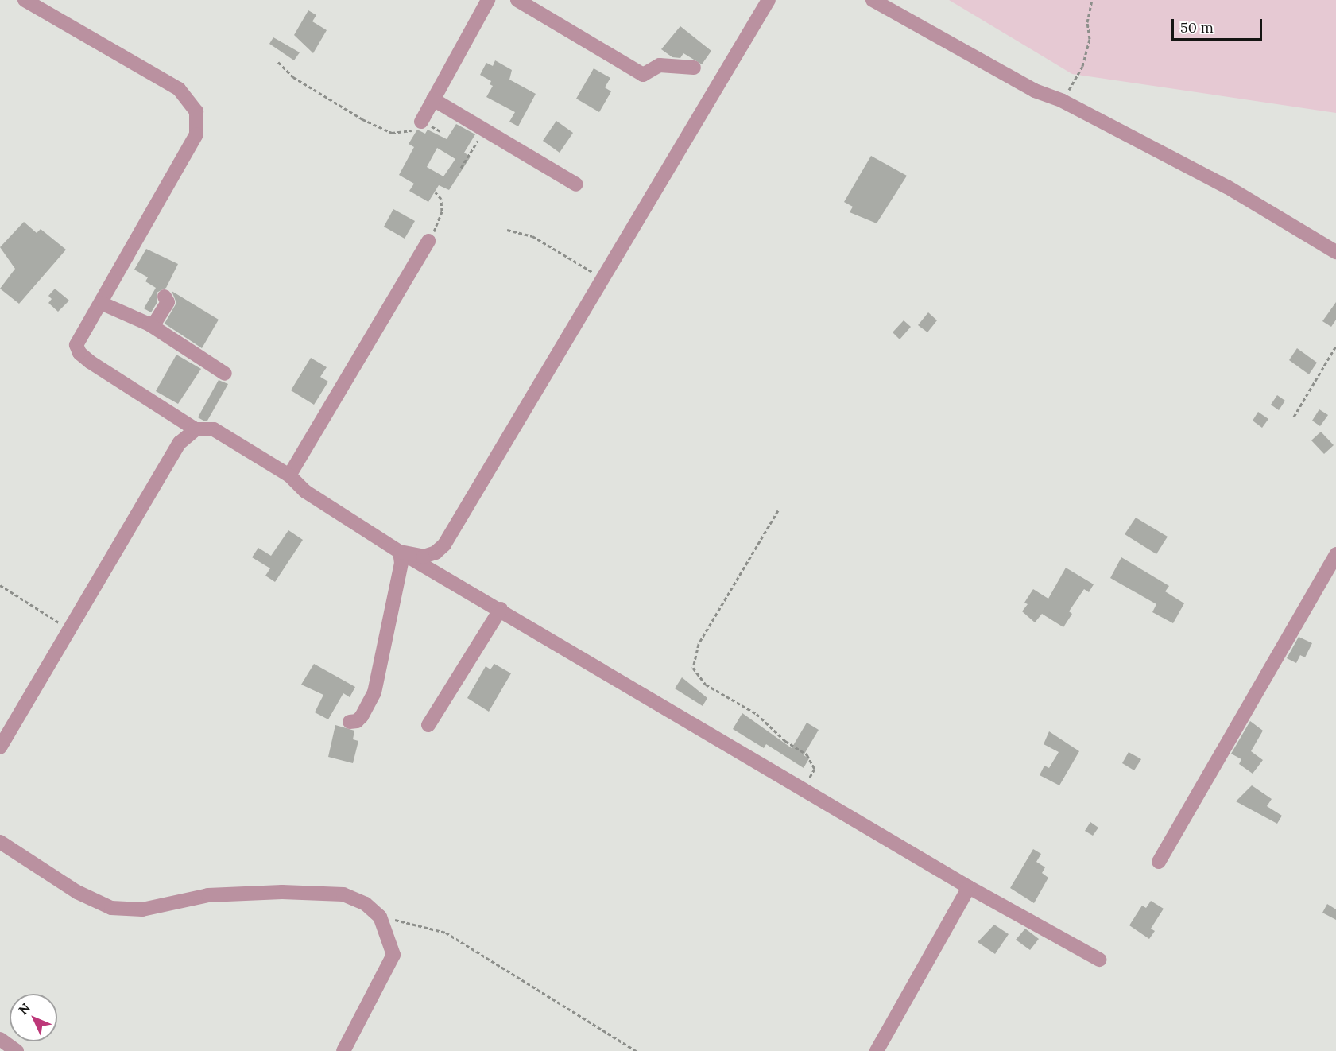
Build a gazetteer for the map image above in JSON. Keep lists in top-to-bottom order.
{
  "scale_bar": "50 m",
  "north": "top left"
}
